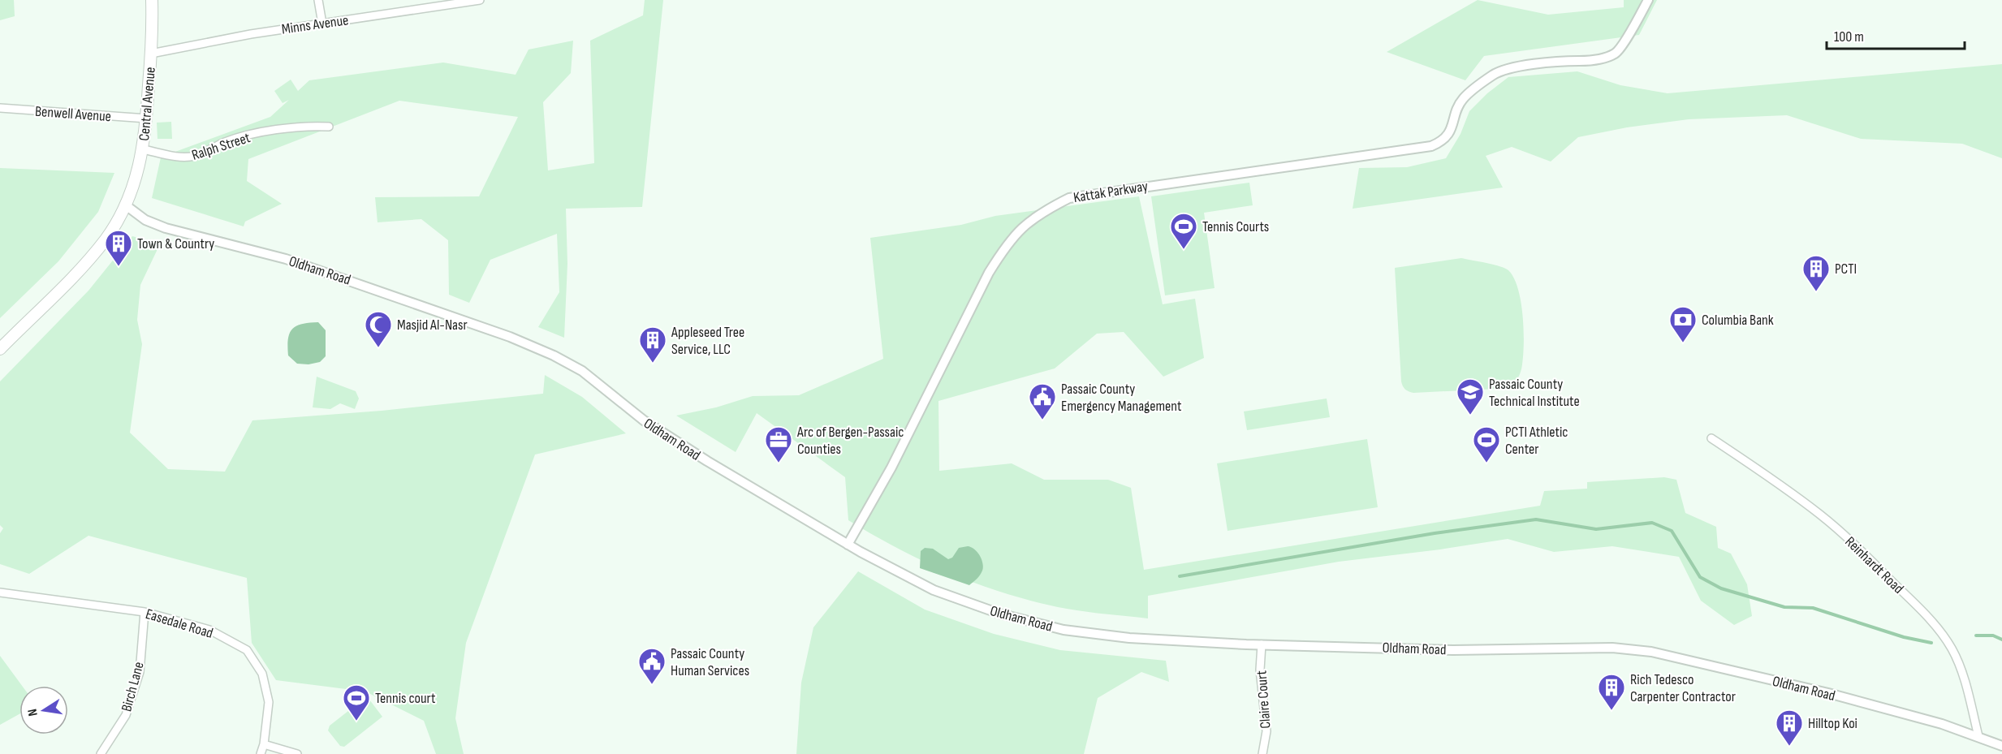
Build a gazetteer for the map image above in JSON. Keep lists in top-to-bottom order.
{
  "streets": {
    "main road": ["Central Avenue"],
    "street": [
      "Minns Avenue",
      "Benwell Avenue",
      "Ralph Street",
      "Kattak Parkway",
      "Oldham Road",
      "Reinhardt Road",
      "Easedale Road",
      "Birch Lane",
      "Claire Court"
    ]
  },
  "crossings": [
    ["Minns Avenue", "Central Avenue"],
    ["Central Avenue", "Benwell Avenue"],
    ["Central Avenue", "Ralph Street"],
    ["Central Avenue", "Oldham Road"],
    ["Kattak Parkway", "Oldham Road"],
    ["Oldham Road", "Reinhardt Road"],
    ["Oldham Road", "Claire Court"],
    ["Easedale Road", "Birch Lane"]
  ],
  "places": {
    "sports": ["Tennis Courts", "PCTI Athletic Center", "Tennis court"],
    "building": [
      "Town & Country",
      "PCTI",
      "Appleseed Tree Service, LLC",
      "Rich Tedesco Carpenter Contractor",
      "Hilltop Koi"
    ],
    "bank": ["Columbia Bank"],
    "mosque": ["Masjid Al-Nasr"],
    "school or university": ["Passaic County Technical Institute"],
    "public building": ["Passaic County Emergency Management", "Passaic County Human Services"],
    "office": ["Arc of Bergen-Passaic Counties"]
  },
  "scale_bar": "100 m",
  "north": "left"
}
